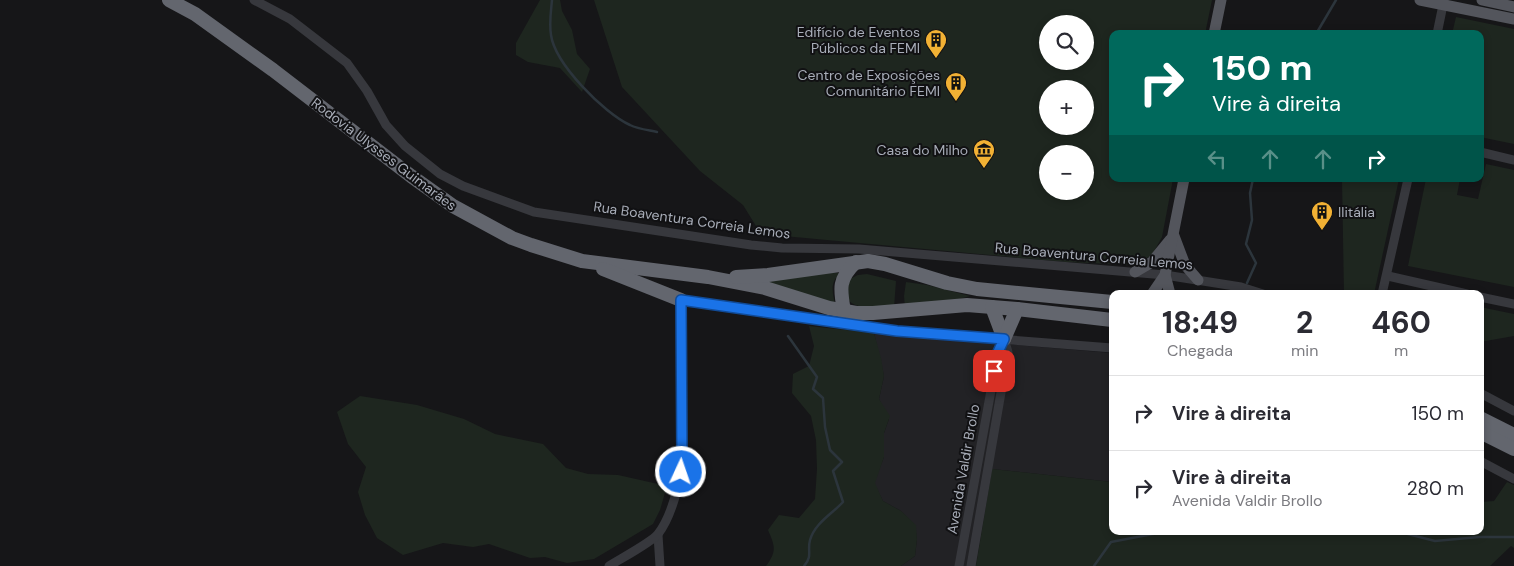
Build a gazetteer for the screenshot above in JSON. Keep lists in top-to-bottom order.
{
  "streets": {
    "highway": ["Rodovia Ulysses Guimarães"],
    "street": ["Rua Boaventura Correia Lemos", "Avenida Valdir Brollo"]
  },
  "places": {
    "building": ["Edifício de Eventos Públicos da FEMI", "Centro de Exposições Comunitário FEMI", "Ilitália"],
    "museum": ["Casa do Milho"]
  },
  "page": {
    "map_buttons": ["+", "−"],
    "turn": ["150 m", "Vire à direita"],
    "eta": [
      "18:49",
      "Chegada",
      "2",
      "min",
      "460",
      "m"
    ],
    "list": [
      {
        "name": "Vire à direita",
        "value": "150 m"
      },
      {
        "name": "Vire à direita",
        "note": "Avenida Valdir Brollo",
        "value": "280 m"
      }
    ]
  }
}
